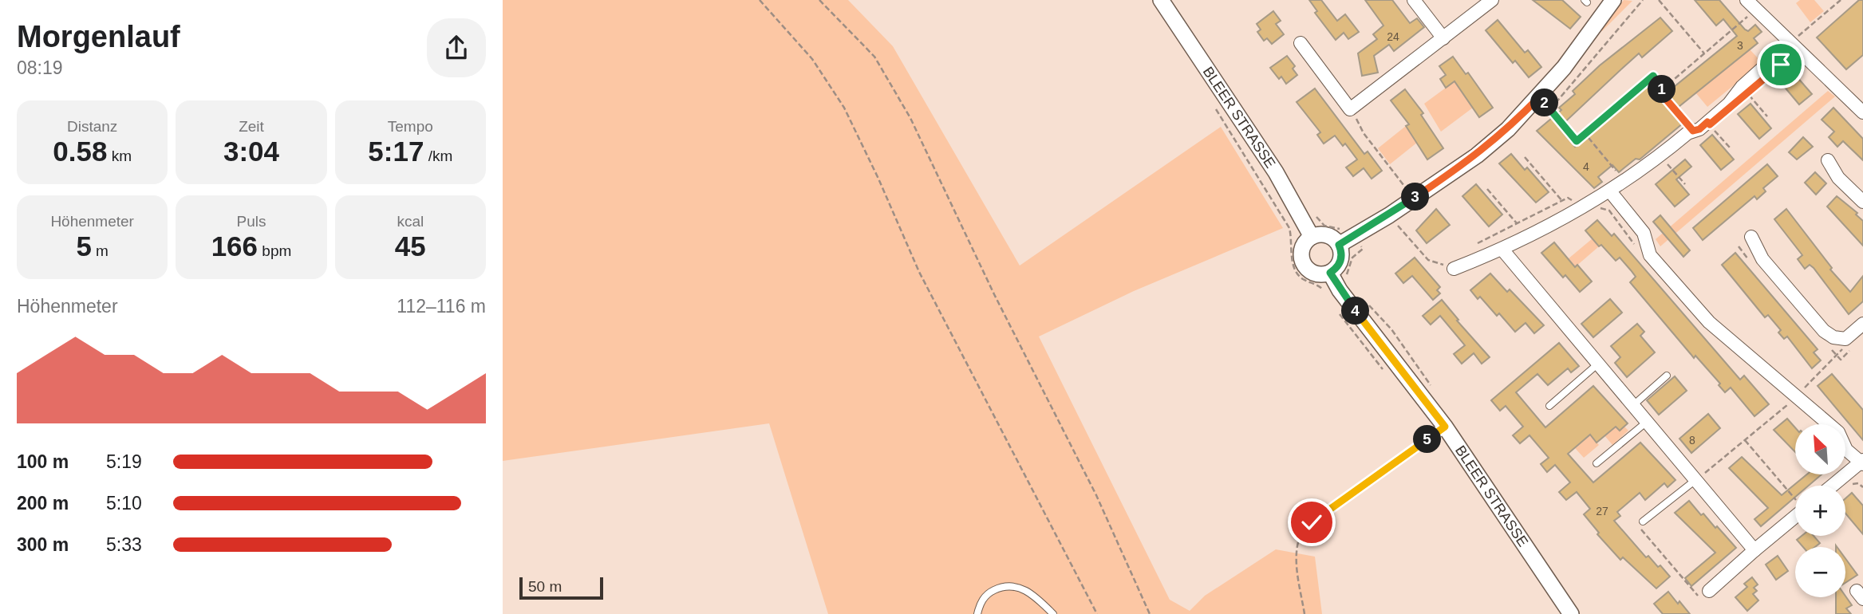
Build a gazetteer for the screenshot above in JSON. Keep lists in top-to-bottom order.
{
  "streets": {
    "street": ["BLEER STRASSE"]
  },
  "house_numbers": [
    "24",
    "3",
    "4",
    "8",
    "27"
  ],
  "scale_bar": "50 m",
  "north": "top left",
  "page": {
    "heading": ["Morgenlauf", "08:19"],
    "pins": [
      "1",
      "2",
      "3",
      "4",
      "5"
    ],
    "stats": [
      ["Distanz", "0.58 km"],
      ["Zeit", "3:04"],
      ["Tempo", "5:17 /km"],
      ["Höhenmeter", "5 m"],
      ["Puls", "166 bpm"],
      ["kcal", "45"]
    ],
    "chart": ["Höhenmeter", "112–116 m"],
    "map_buttons": ["+", "−"],
    "list": [
      {
        "name": "100 m",
        "note": "5:19"
      },
      {
        "name": "200 m",
        "note": "5:10"
      },
      {
        "name": "300 m",
        "note": "5:33"
      }
    ],
    "scale": "50 m"
  }
}
